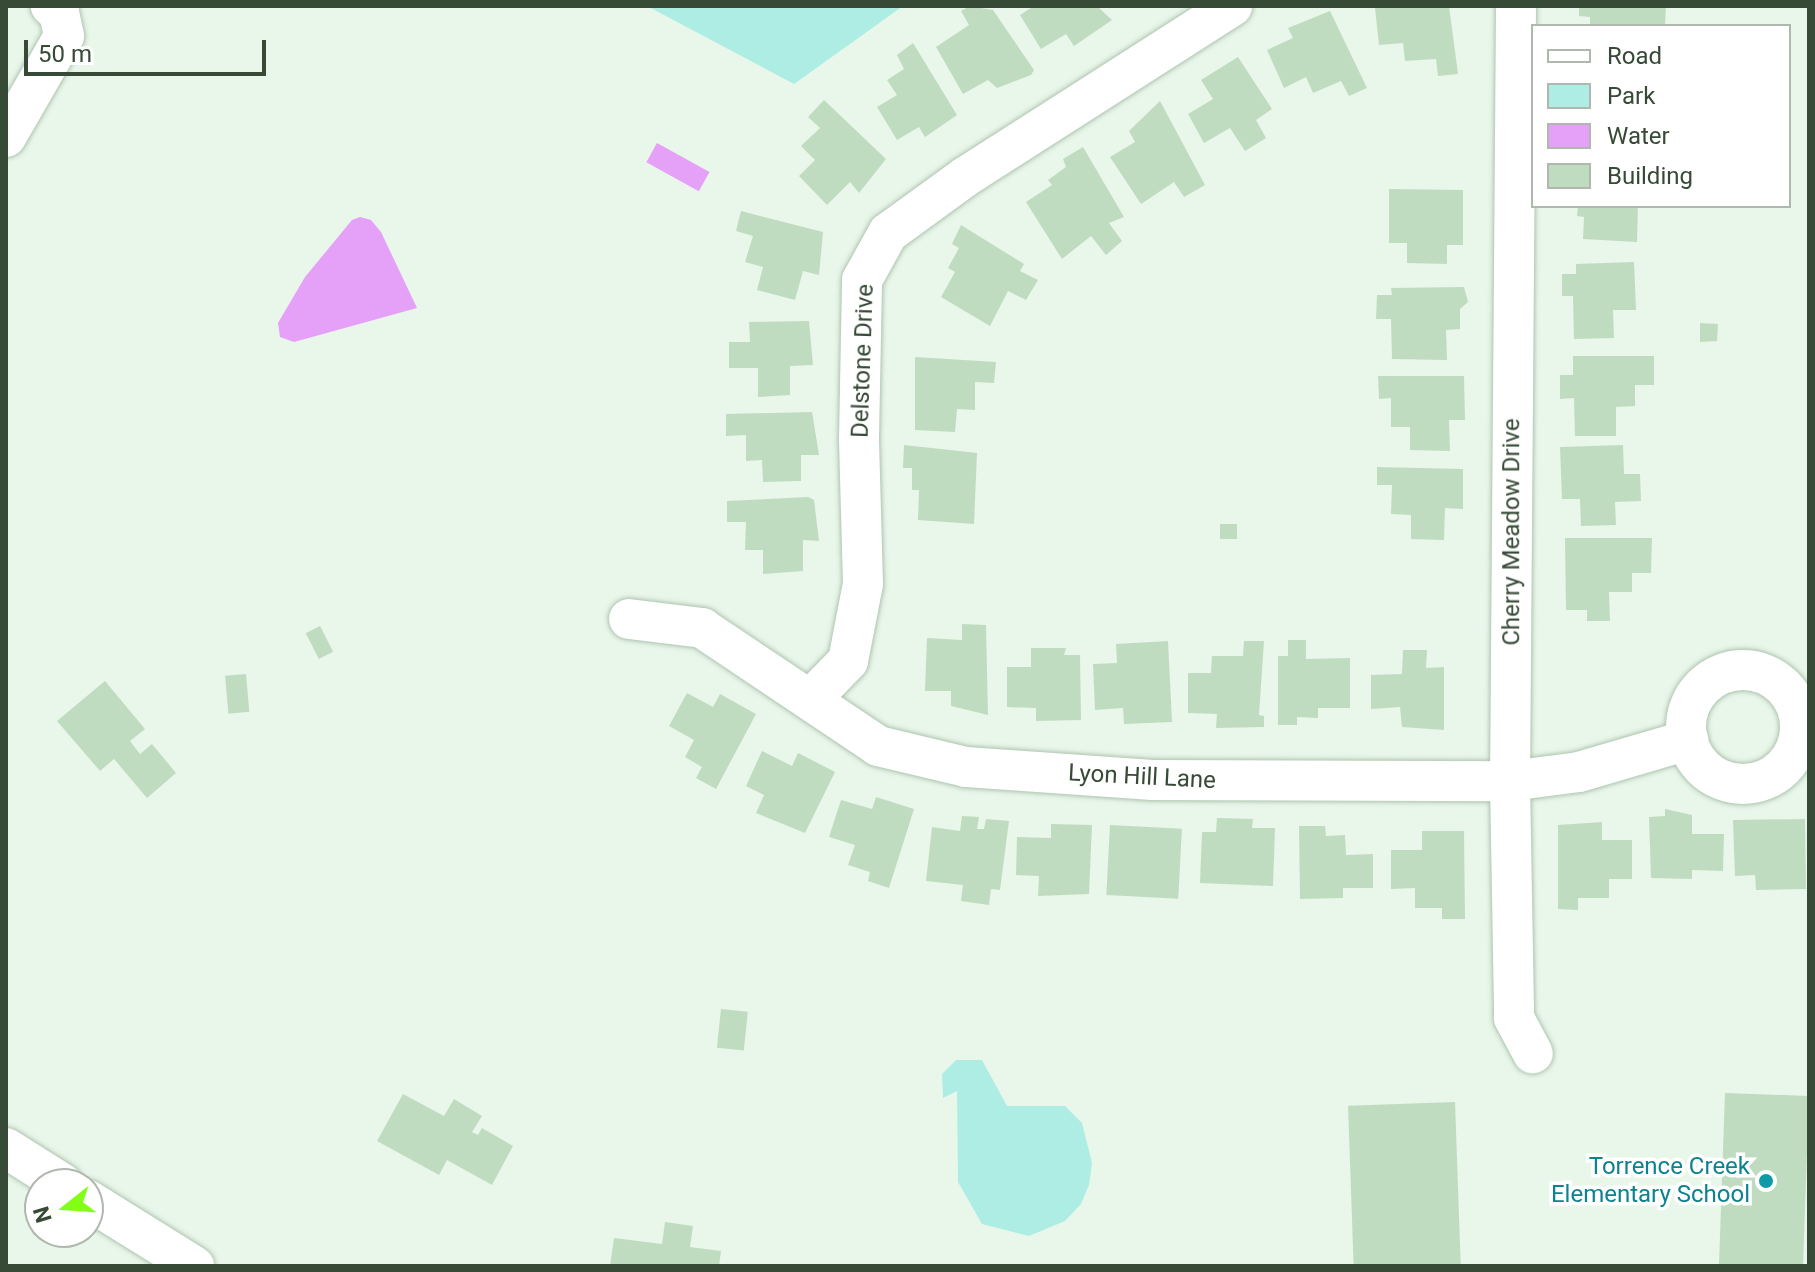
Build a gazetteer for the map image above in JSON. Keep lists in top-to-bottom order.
{
  "streets": {
    "street": ["Delstone Drive", "Cherry Meadow Drive", "Lyon Hill Lane"]
  },
  "crossings": [
    ["Delstone Drive", "Lyon Hill Lane"],
    ["Cherry Meadow Drive", "Lyon Hill Lane"]
  ],
  "places": ["Torrence Creek Elementary School"],
  "legend": [
    "Road",
    "Park",
    "Water",
    "Building"
  ],
  "scale_bar": "50 m",
  "north": "left"
}
